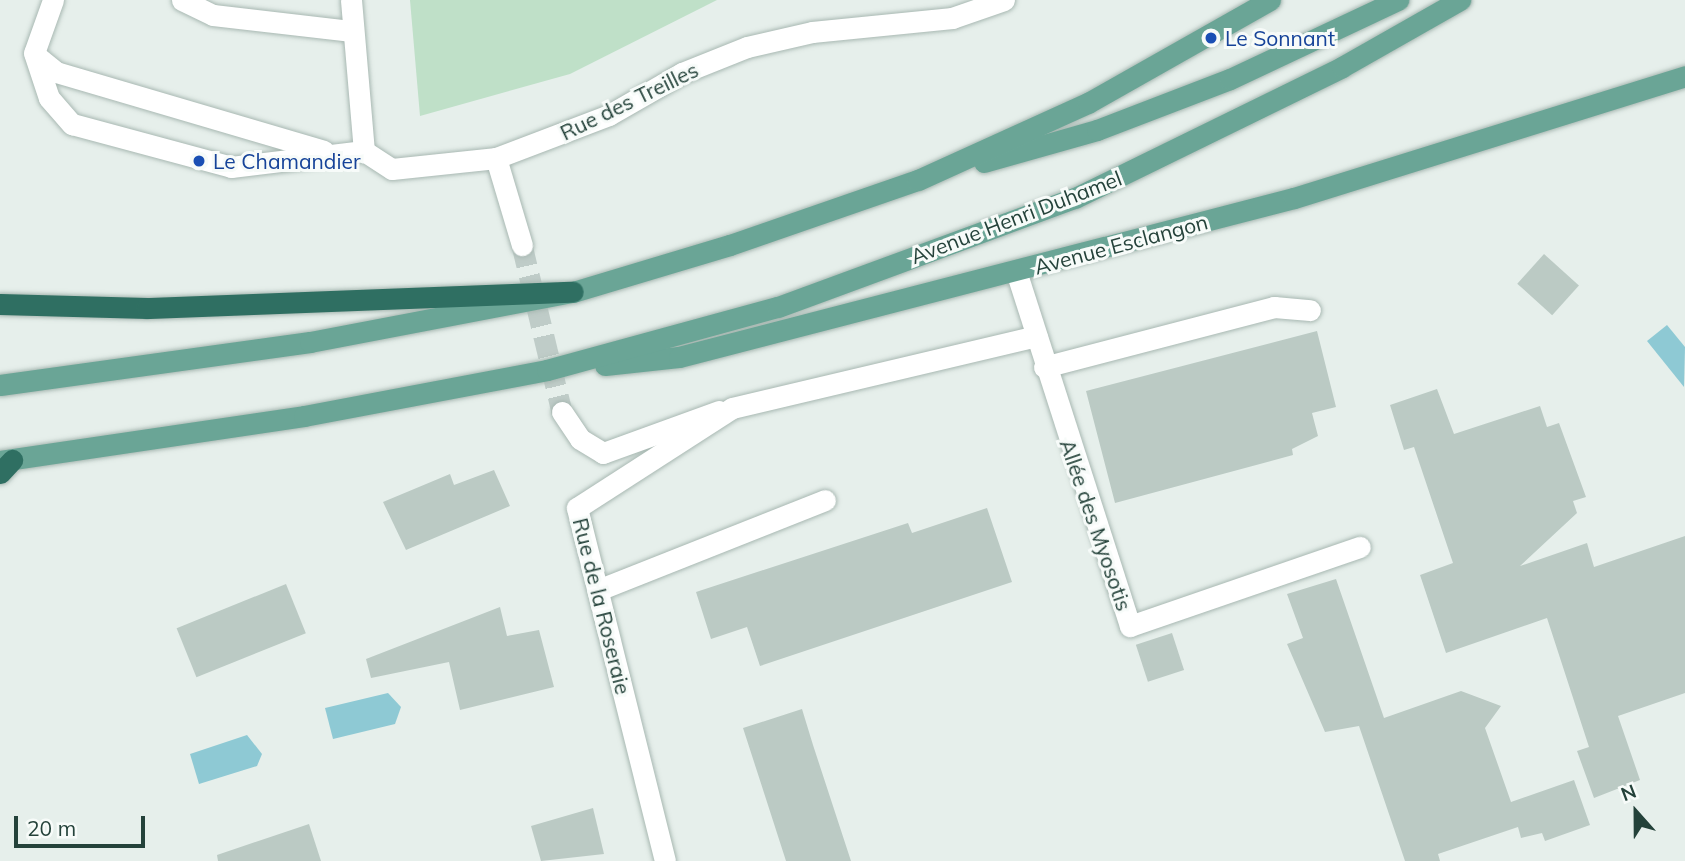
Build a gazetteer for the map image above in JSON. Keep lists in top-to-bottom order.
{
  "streets": {
    "main road": ["Avenue Henri Duhamel", "Avenue Esclangon"],
    "street": ["Rue des Treilles", "Allée des Myosotis", "Rue de la Roseraie"]
  },
  "crossings": [
    ["Avenue Henri Duhamel", "Avenue Esclangon"],
    ["Avenue Esclangon", "Allée des Myosotis"],
    ["Allée des Myosotis", "Rue de la Roseraie"]
  ],
  "places": ["Le Sonnant", "Le Chamandier"],
  "scale_bar": "20 m",
  "north": "top"
}
